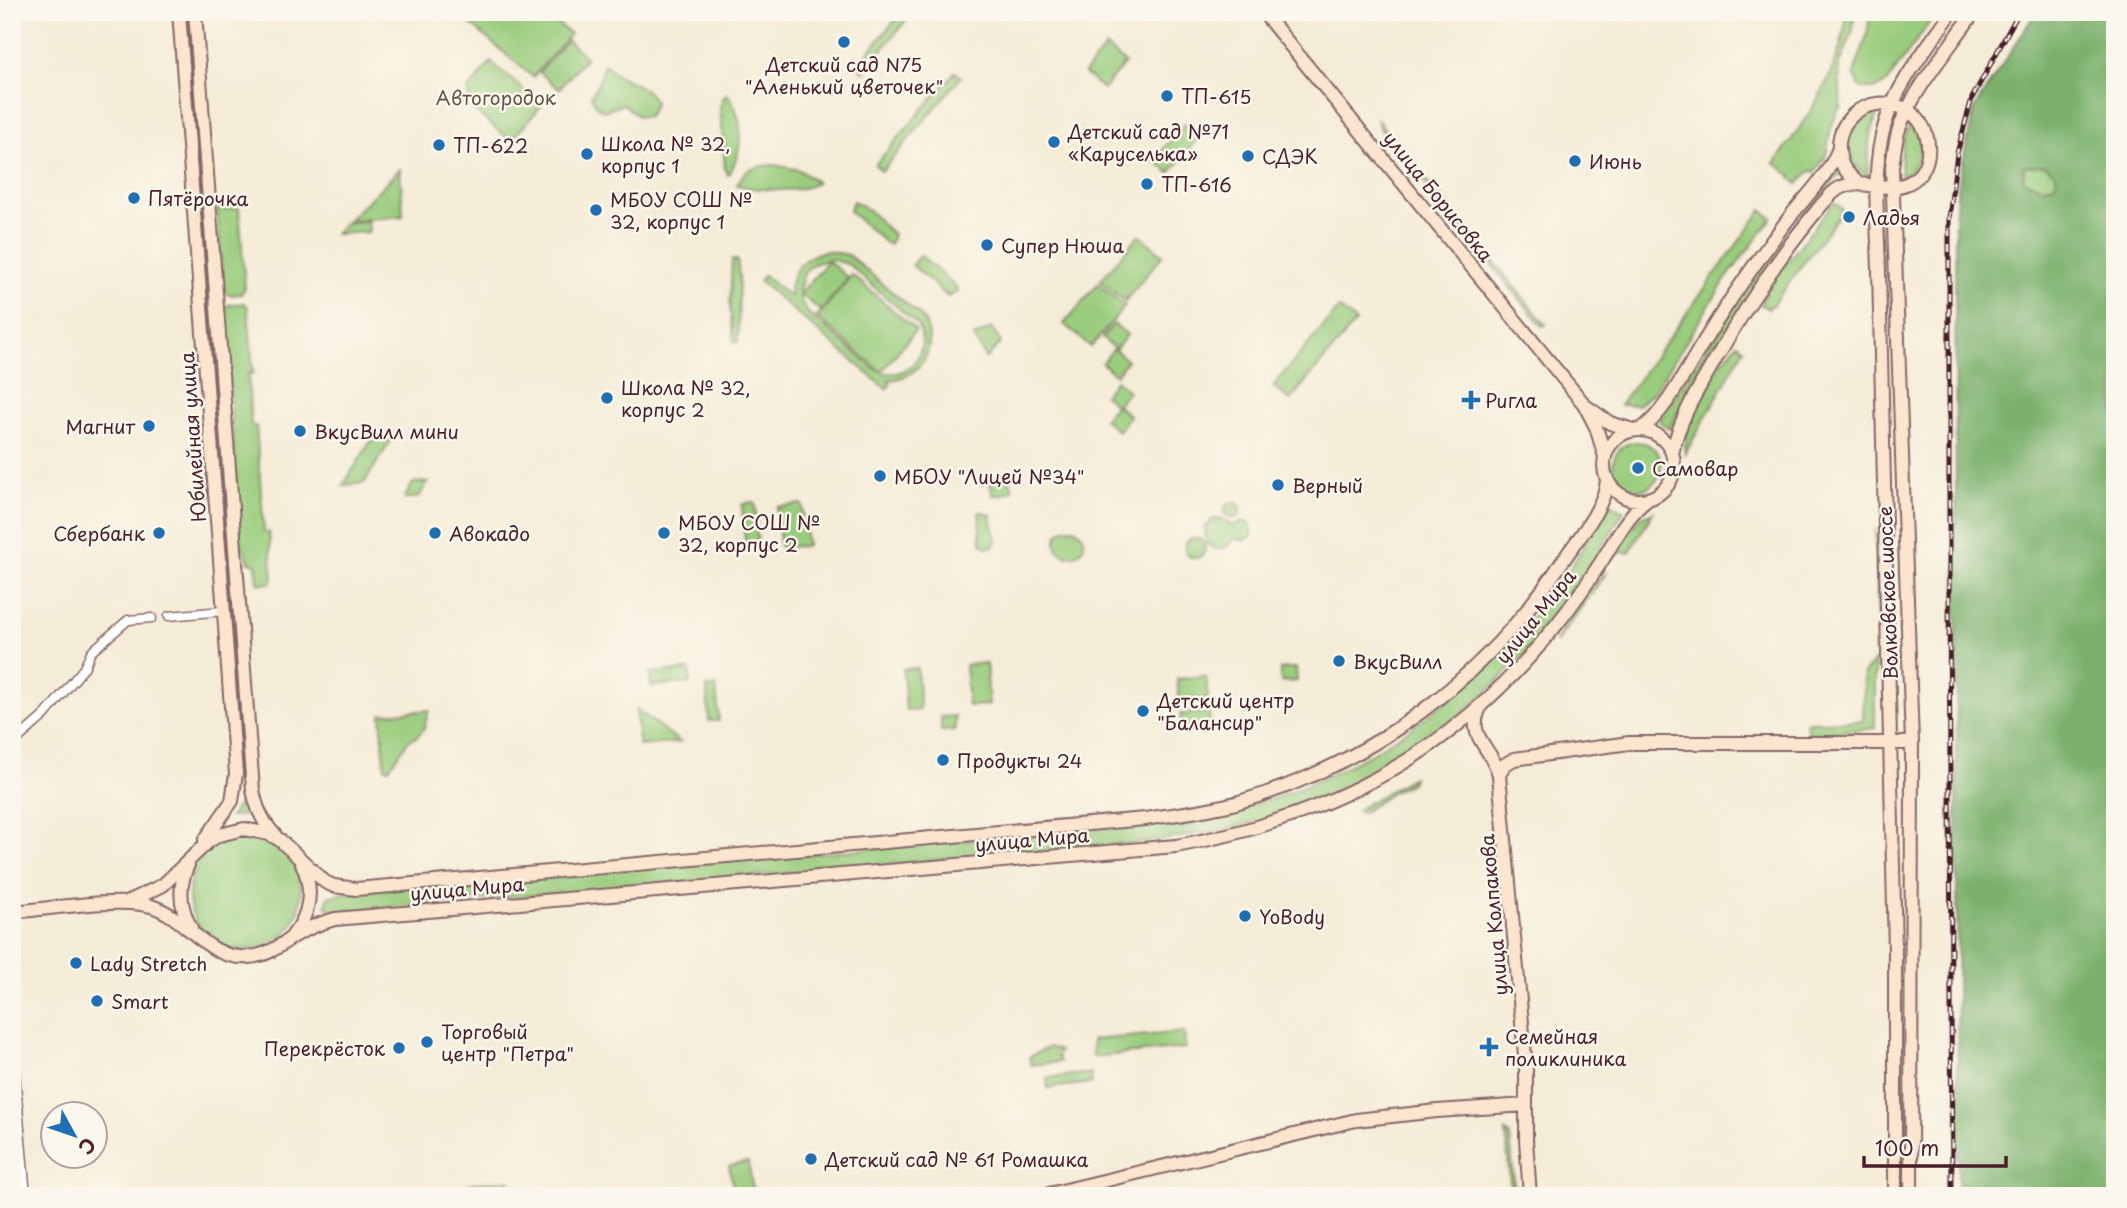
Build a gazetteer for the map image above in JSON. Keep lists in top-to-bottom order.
{
  "streets": {
    "main road": [
      "улица Борисовка",
      "Юбилейная улица",
      "Волковское шоссе",
      "улица Мира",
      "улица Колпакова"
    ]
  },
  "crossings": [
    ["улица Борисовка", "улица Мира"],
    ["Юбилейная улица", "улица Мира"]
  ],
  "parks": ["Автогородок"],
  "places": {
    "other": [
      "Детский сад N75 \"Аленький цветочек\"",
      "ТП-615",
      "Детский сад №71 «Каруселька»",
      "ТП-622",
      "Школа № 32, корпус 1",
      "СДЭК",
      "Июнь",
      "ТП-616",
      "Пятёрочка",
      "МБОУ СОШ № 32, корпус 1",
      "Ладья",
      "Супер Нюша",
      "Школа № 32, корпус 2",
      "Магнит",
      "ВкусВилл мини",
      "Самовар",
      "МБОУ \"Лицей №34\"",
      "Верный",
      "Сбербанк",
      "Авокадо",
      "МБОУ СОШ № 32, корпус 2",
      "ВкусВилл",
      "Детский центр \"Балансир\"",
      "Продукты 24",
      "YoBody",
      "Lady Stretch",
      "Smart",
      "Торговый центр \"Петра\"",
      "Перекрёсток",
      "Детский сад № 61 Ромашка"
    ],
    "health": ["Ригла", "Семейная поликлиника"]
  },
  "scale_bar": "100 m",
  "north": "bottom right"
}
